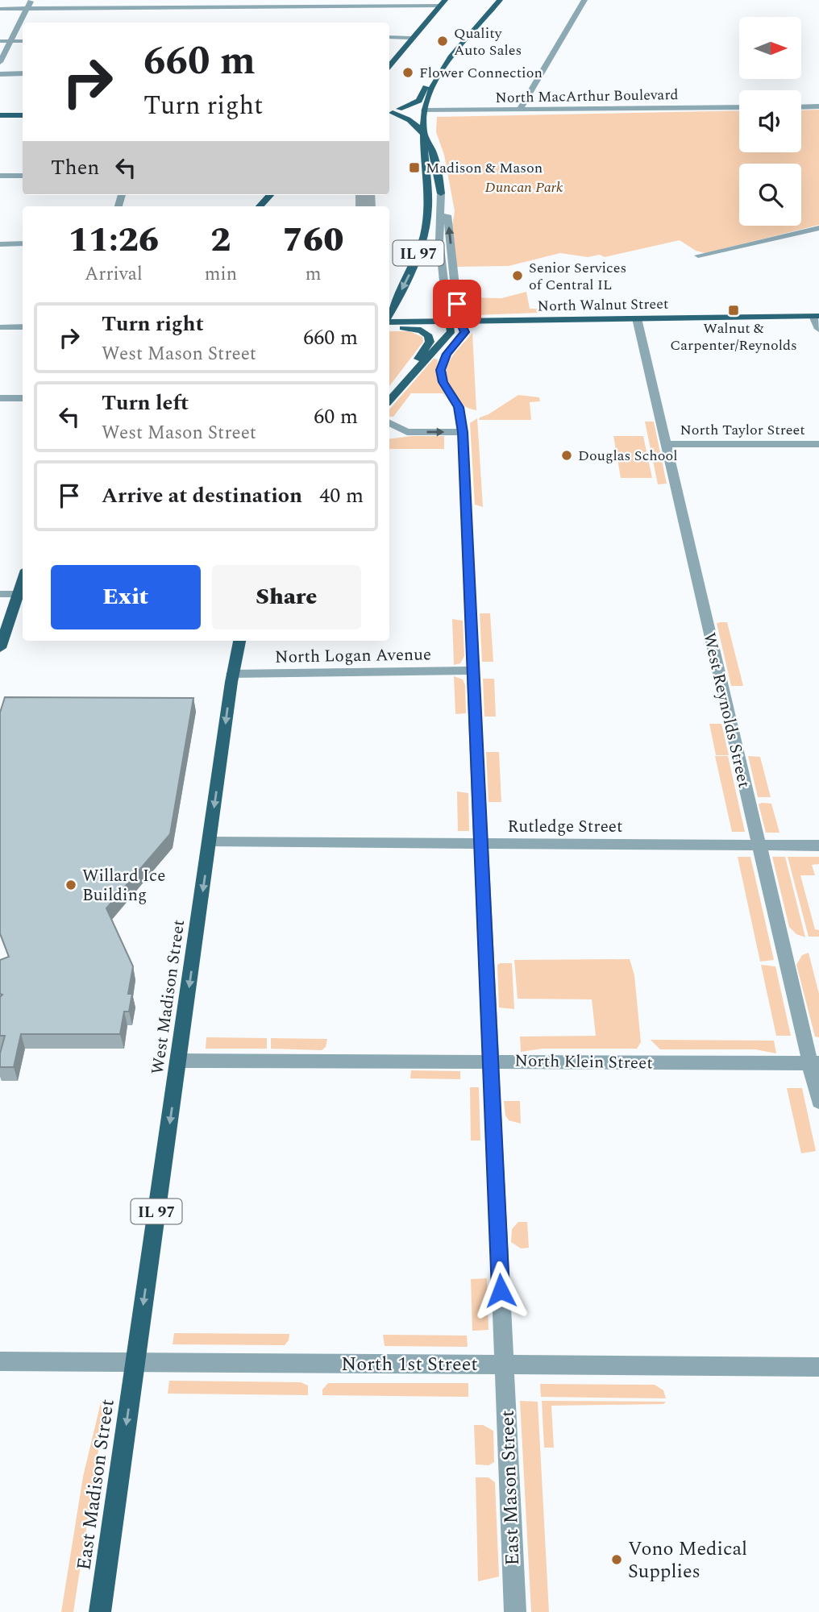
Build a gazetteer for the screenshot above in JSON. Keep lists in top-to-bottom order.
{
  "streets": {
    "main road": [
      "North MacArthur Boulevard",
      "IL 97",
      "North Walnut Street",
      "West Madison Street",
      "East Madison Street"
    ],
    "street": [
      "North Taylor Street",
      "North Logan Avenue",
      "West Reynolds Street",
      "Rutledge Street",
      "North Klein Street",
      "North 1st Street",
      "East Mason Street"
    ]
  },
  "crossings": [
    ["North MacArthur Boulevard", "IL 97"],
    ["North Walnut Street", "West Reynolds Street"],
    ["North Walnut Street", "East Mason Street"],
    ["North Taylor Street", "West Reynolds Street"],
    ["North Logan Avenue", "West Madison Street"],
    ["North Logan Avenue", "East Mason Street"],
    ["West Reynolds Street", "Rutledge Street"],
    ["West Reynolds Street", "North Klein Street"],
    ["Rutledge Street", "West Madison Street"],
    ["Rutledge Street", "East Mason Street"],
    ["West Madison Street", "North Klein Street"],
    ["West Madison Street", "North 1st Street"],
    ["West Madison Street", "East Madison Street"],
    ["North Klein Street", "East Mason Street"],
    ["North 1st Street", "East Madison Street"],
    ["North 1st Street", "East Mason Street"]
  ],
  "one_way": ["West Madison Street", "East Madison Street"],
  "parks": ["Duncan Park"],
  "places": {
    "other": [
      "Quality Auto Sales",
      "Flower Connection",
      "Senior Services of Central IL",
      "Douglas School",
      "Willard Ice Building",
      "Vono Medical Supplies"
    ],
    "transit": ["Madison & Mason", "Walnut & Carpenter/Reynolds"]
  },
  "north": "right",
  "page": {
    "turn": ["660 m", "Turn right"],
    "then": "Then",
    "eta": [
      "11:26",
      "Arrival",
      "2",
      "min",
      "760",
      "m"
    ],
    "list": [
      {
        "name": "Turn right",
        "note": "West Mason Street",
        "value": "660 m"
      },
      {
        "name": "Turn left",
        "note": "West Mason Street",
        "value": "60 m"
      },
      {
        "name": "Arrive at destination",
        "value": "40 m"
      }
    ],
    "buttons": ["Exit", "Share"]
  }
}
